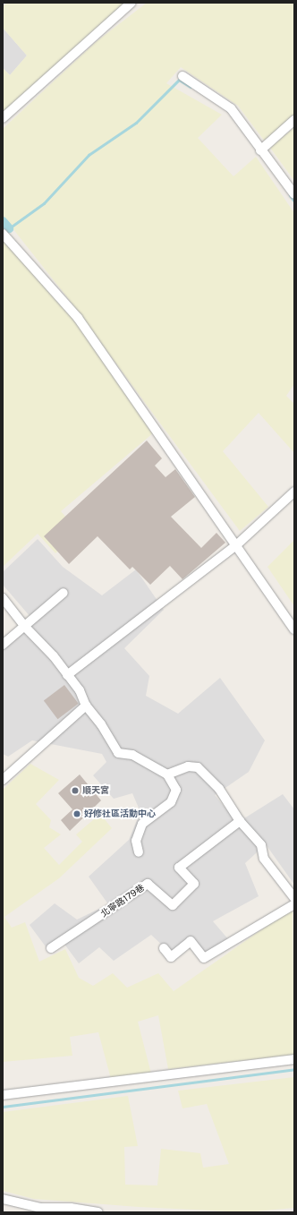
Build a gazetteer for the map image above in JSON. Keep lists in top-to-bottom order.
{
  "streets": {
    "street": ["北寧路179巷"]
  },
  "places": ["順天宮", "好修社區活動中心"]
}
